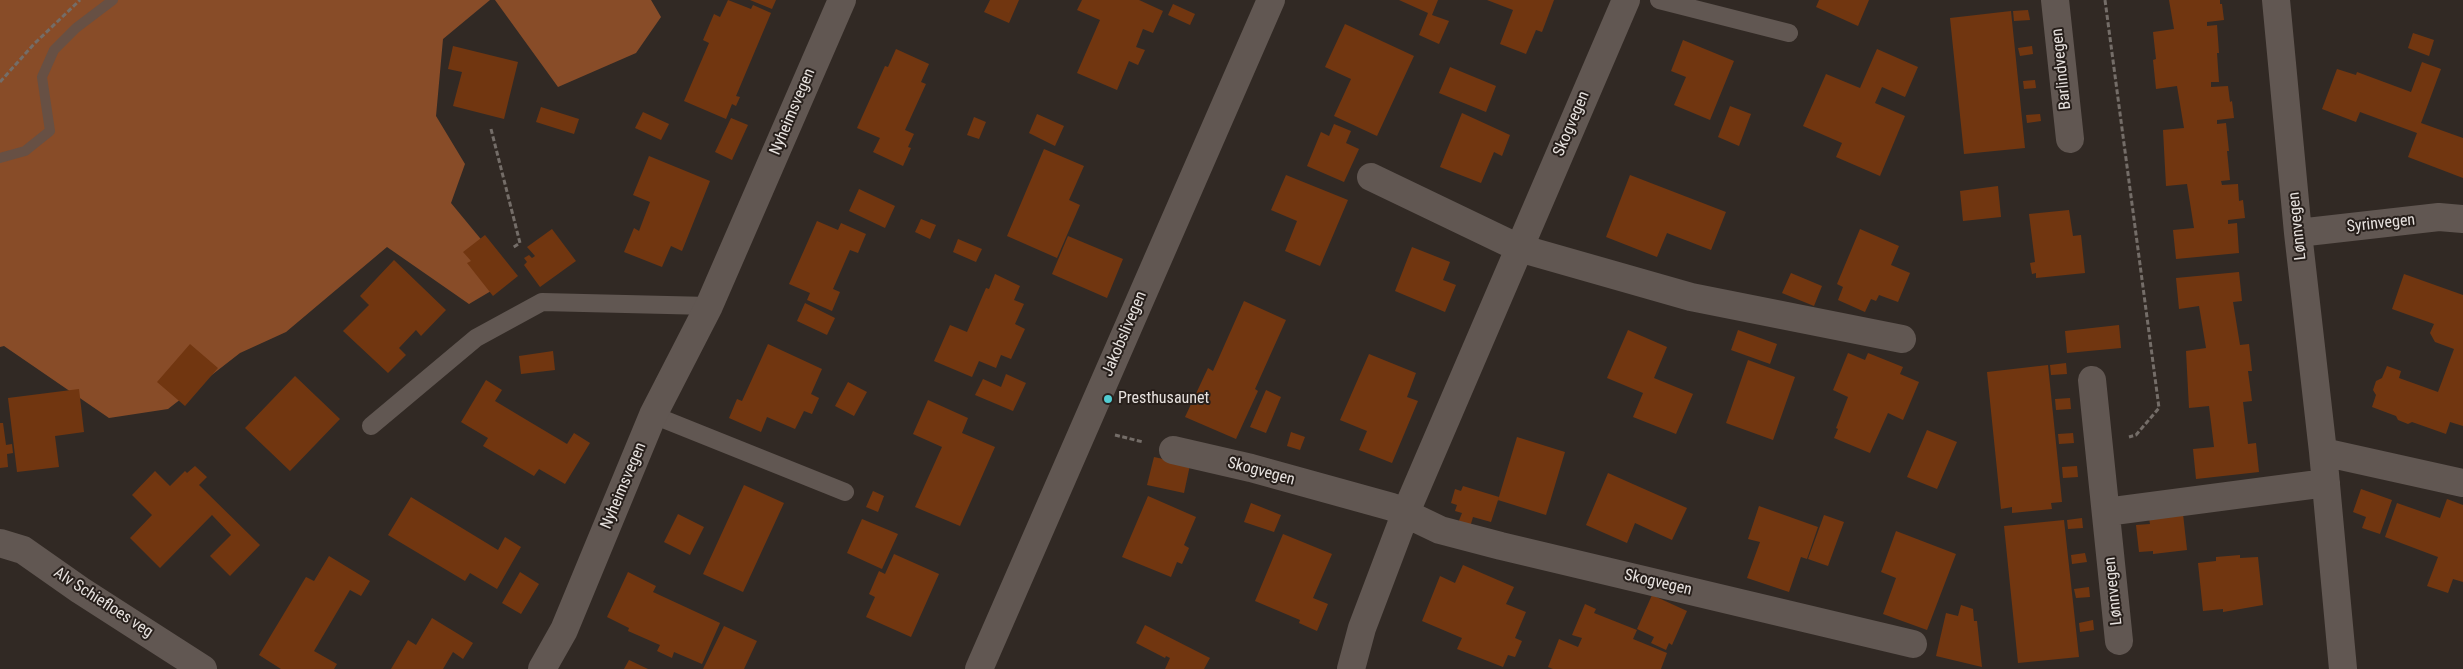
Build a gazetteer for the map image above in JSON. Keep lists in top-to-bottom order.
{
  "streets": {
    "street": [
      "Barlindvegen",
      "Nyheimsvegen",
      "Skogvegen",
      "Syrinvegen",
      "Lønnvegen",
      "Jakobslivegen",
      "Alv Schiefloes veg"
    ]
  },
  "crossings": [
    ["Syrinvegen", "Lønnvegen"]
  ],
  "places": ["Presthusaunet"]
}
